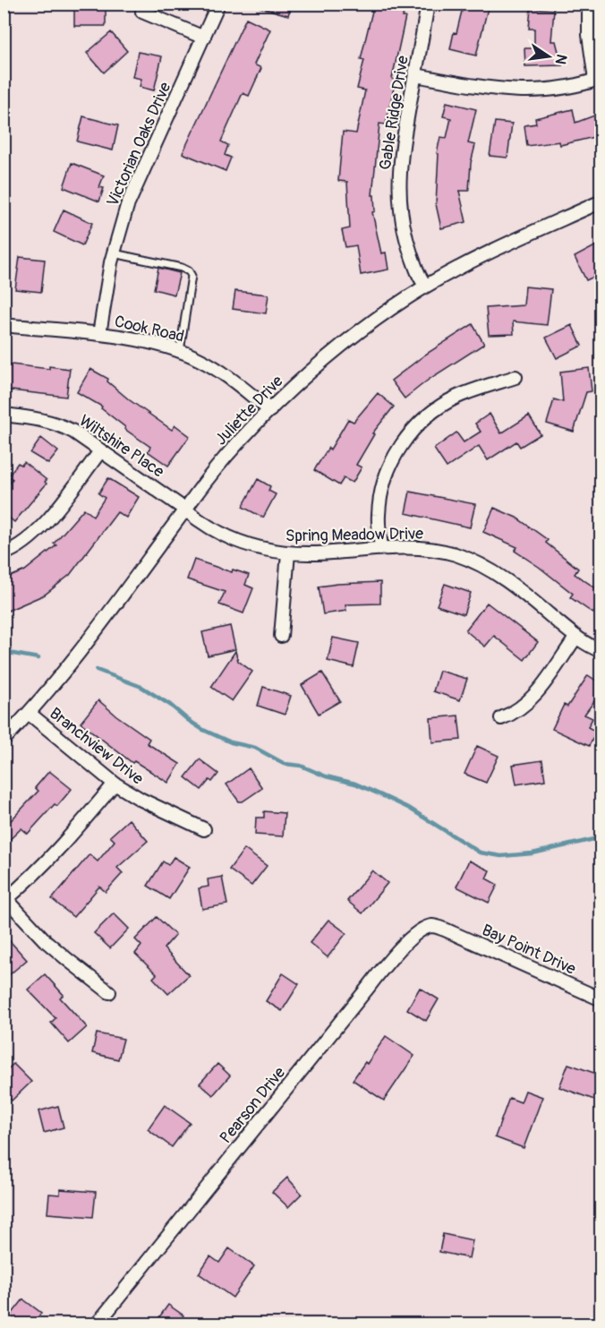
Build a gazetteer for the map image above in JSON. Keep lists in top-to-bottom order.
{
  "streets": {
    "street": [
      "Gable Ridge Drive",
      "Victorian Oaks Drive",
      "Cook Road",
      "Juliette Drive",
      "Wiltshire Place",
      "Spring Meadow Drive",
      "Branchview Drive",
      "Bay Point Drive",
      "Pearson Drive"
    ]
  },
  "crossings": [
    ["Gable Ridge Drive", "Juliette Drive"],
    ["Victorian Oaks Drive", "Cook Road"],
    ["Cook Road", "Juliette Drive"],
    ["Juliette Drive", "Wiltshire Place"],
    ["Juliette Drive", "Spring Meadow Drive"],
    ["Juliette Drive", "Branchview Drive"],
    ["Wiltshire Place", "Spring Meadow Drive"],
    ["Bay Point Drive", "Pearson Drive"]
  ],
  "north": "right"
}
